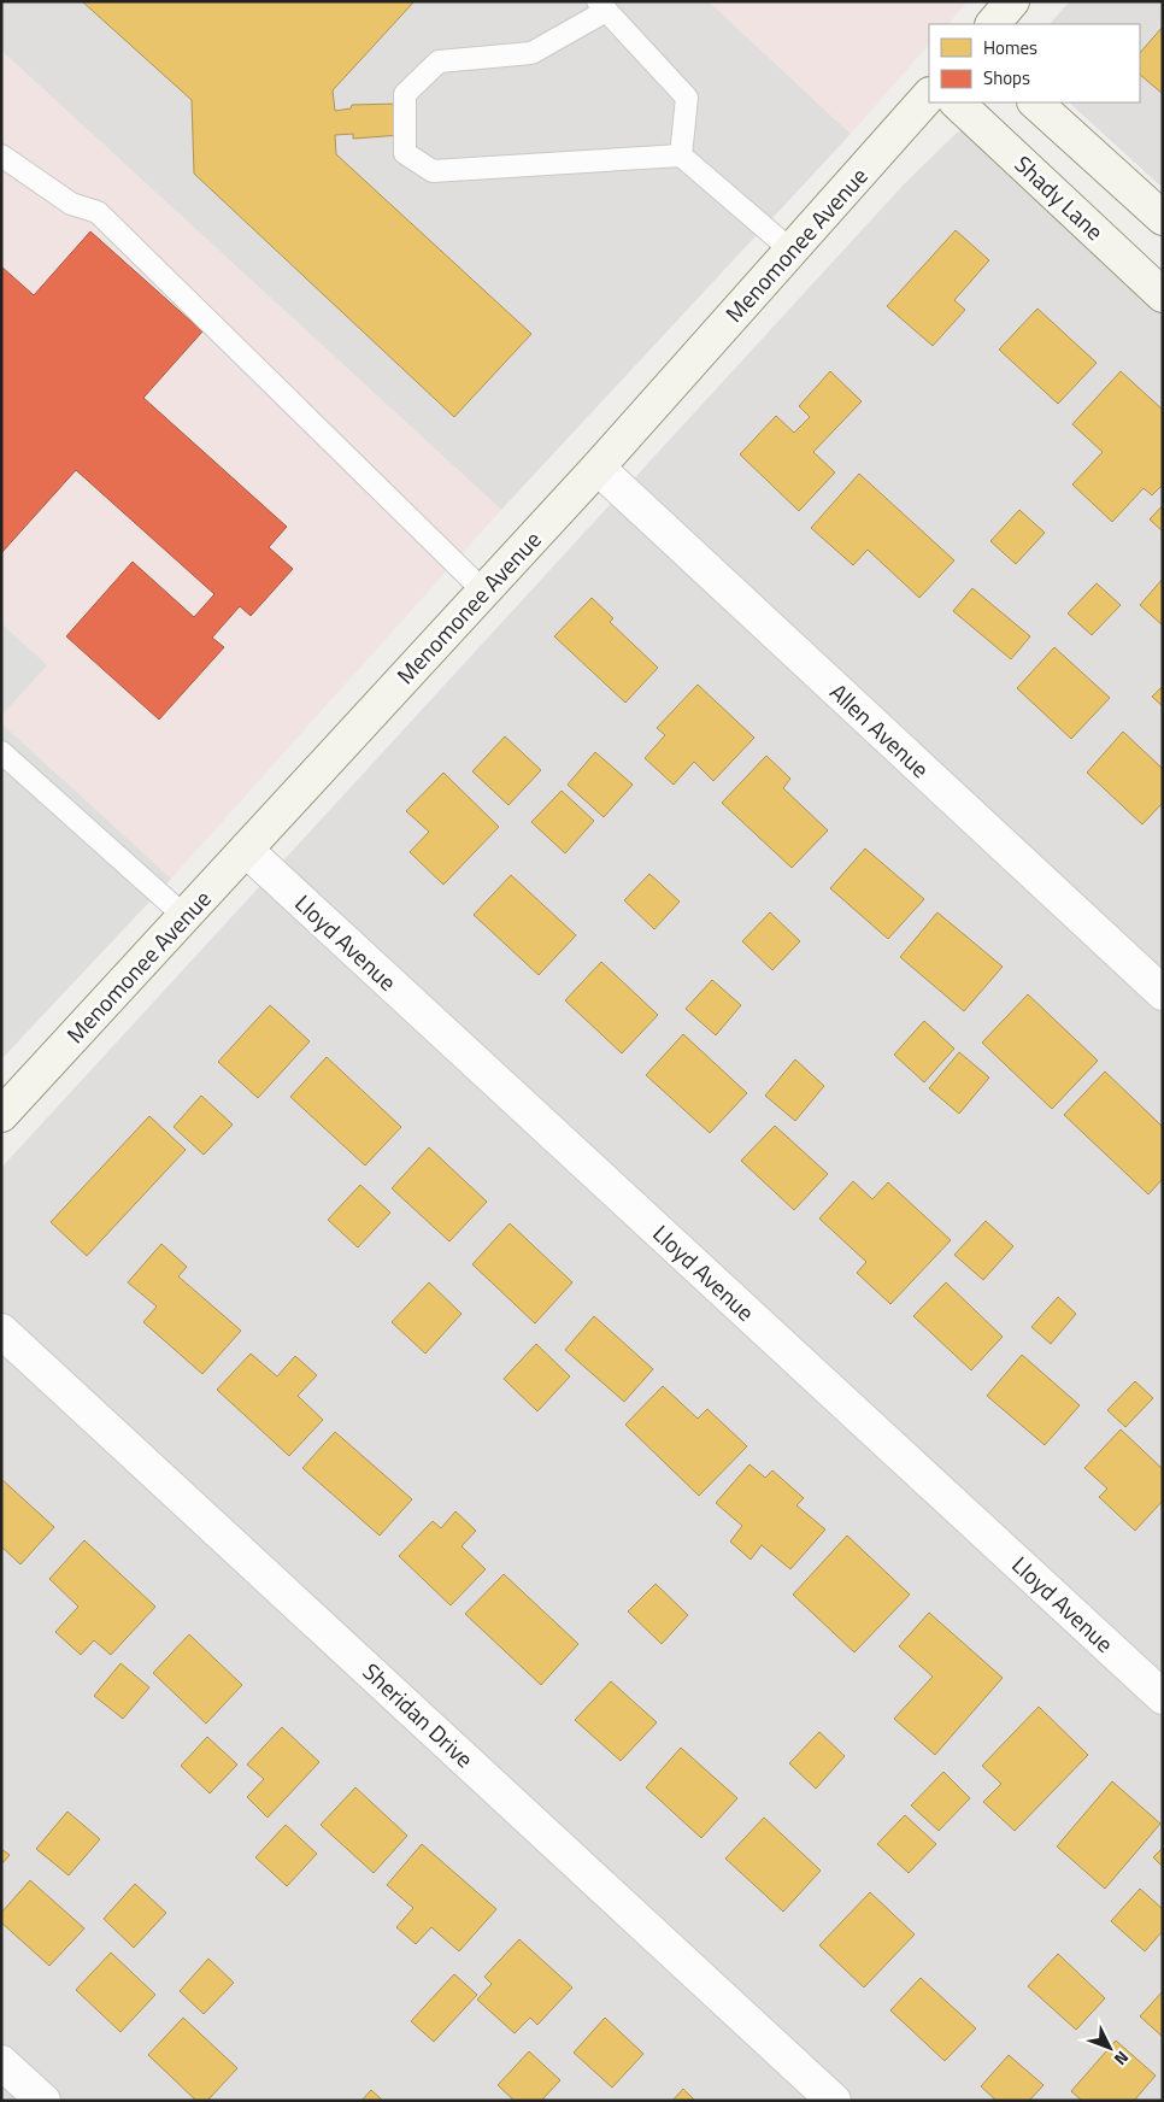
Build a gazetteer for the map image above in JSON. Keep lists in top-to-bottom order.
{
  "streets": {
    "street": [
      "Shady Lane",
      "Menomonee Avenue",
      "Allen Avenue",
      "Lloyd Avenue",
      "Sheridan Drive"
    ]
  },
  "crossings": [
    ["Menomonee Avenue", "Allen Avenue"],
    ["Menomonee Avenue", "Lloyd Avenue"]
  ],
  "legend": ["Homes", "Shops"],
  "north": "bottom right"
}
